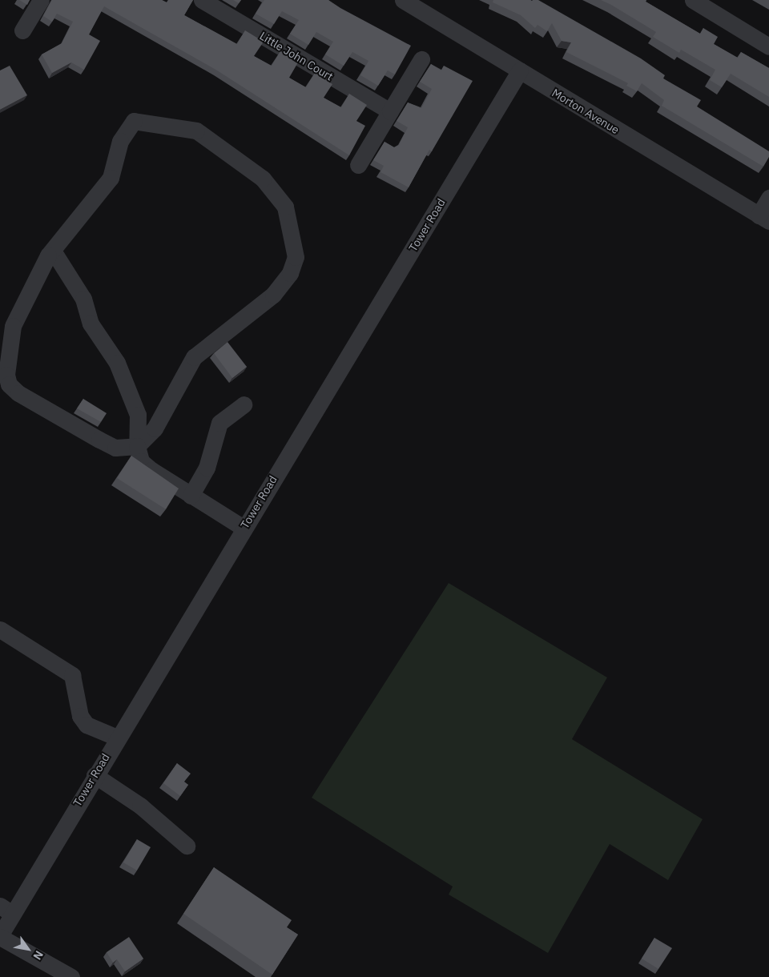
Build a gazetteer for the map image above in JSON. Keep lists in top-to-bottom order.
{
  "streets": {
    "street": ["Little John Court", "Morton Avenue", "Tower Road"]
  },
  "crossings": [
    ["Morton Avenue", "Tower Road"]
  ],
  "north": "bottom right"
}
